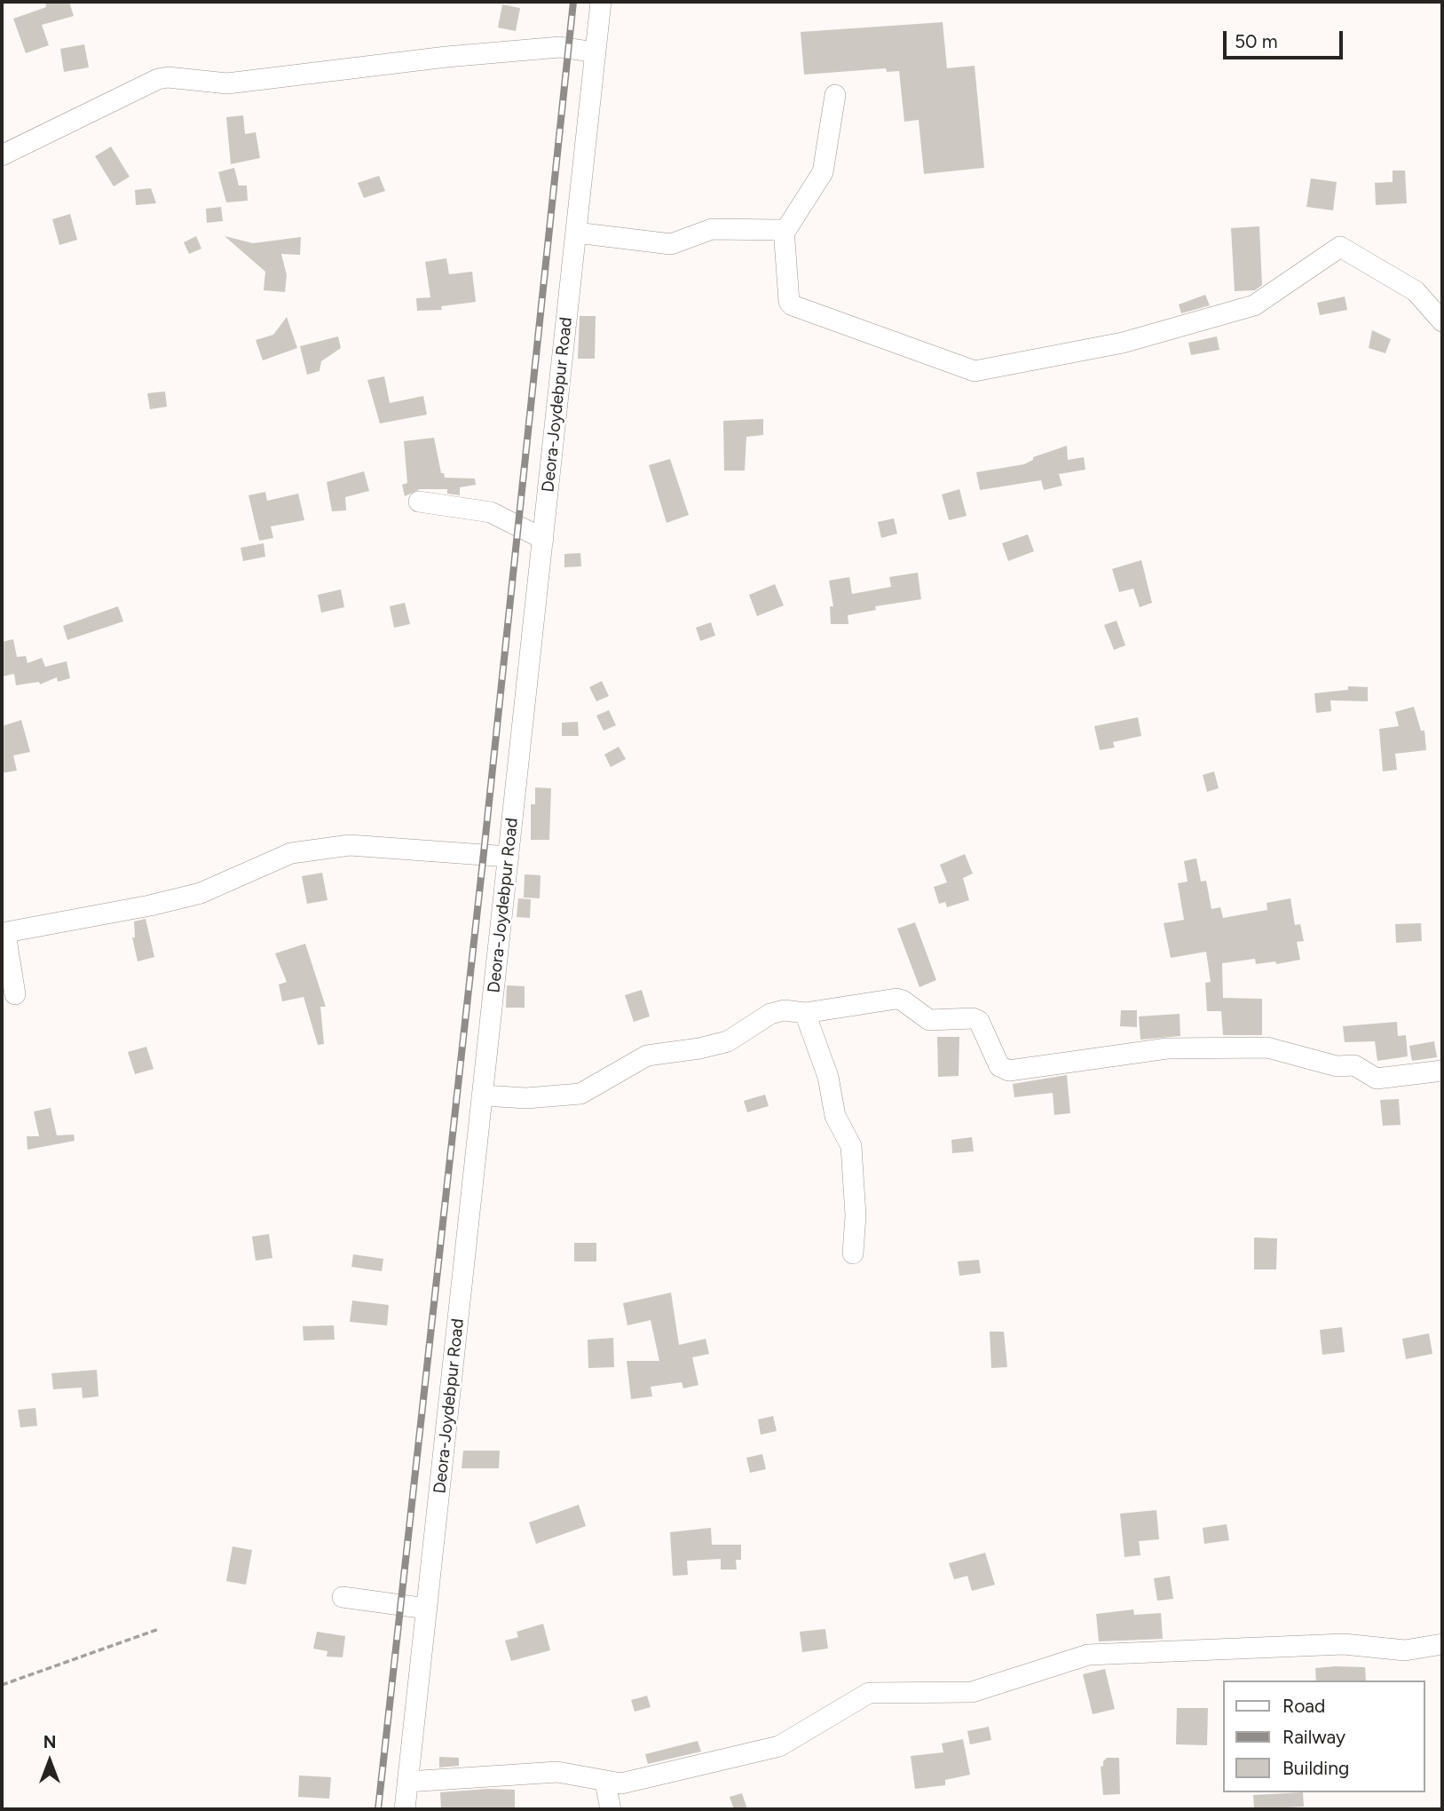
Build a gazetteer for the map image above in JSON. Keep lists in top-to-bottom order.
{
  "streets": {
    "street": ["Deora-Joydebpur Road"]
  },
  "legend": ["Road", "Railway", "Building"],
  "scale_bar": "50 m",
  "north": "top"
}
